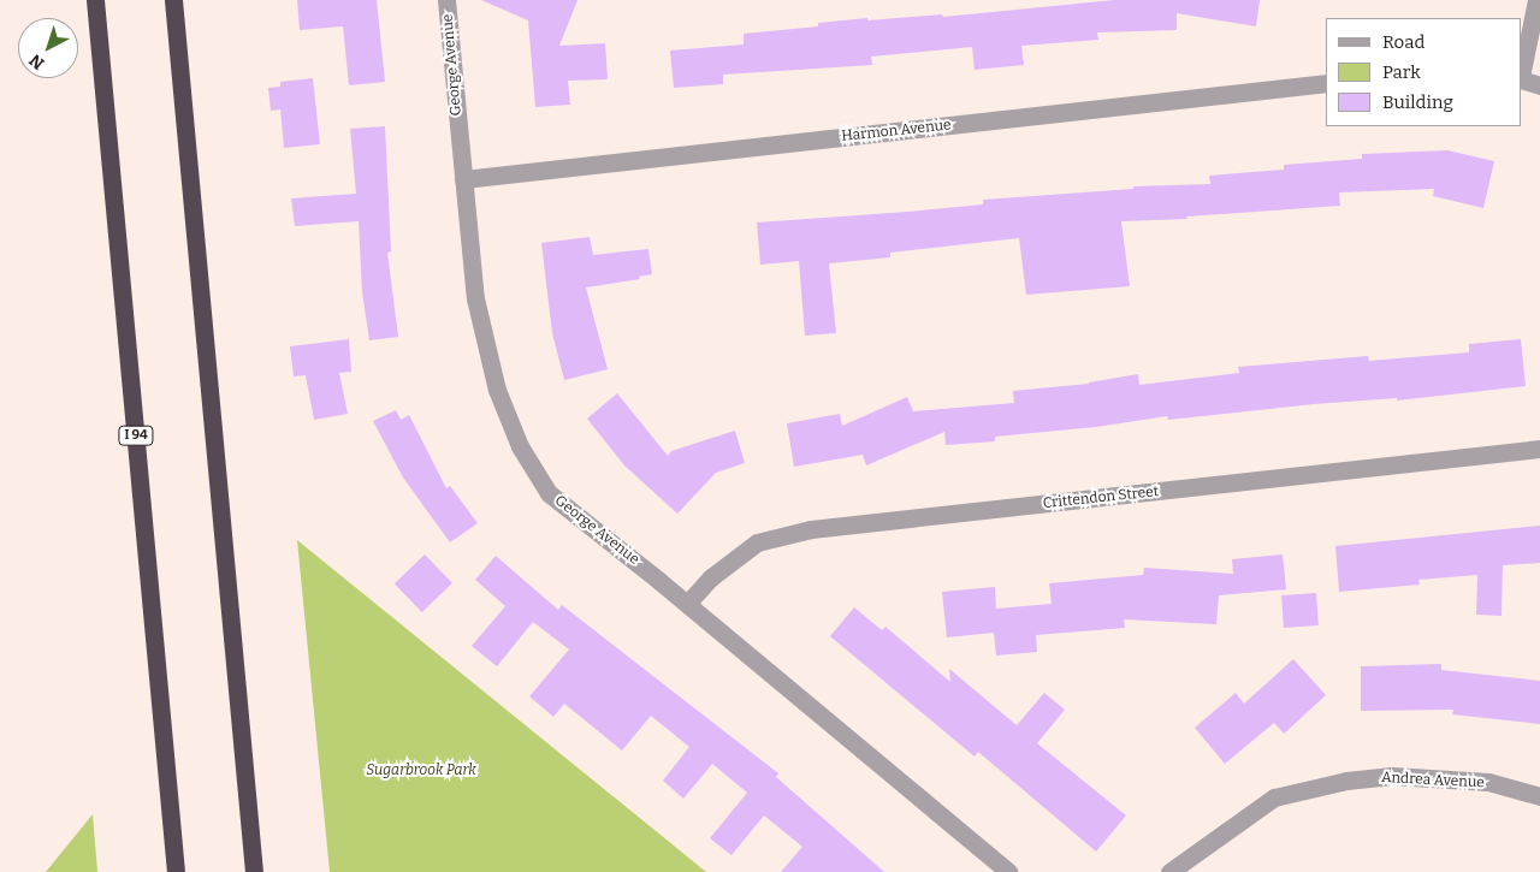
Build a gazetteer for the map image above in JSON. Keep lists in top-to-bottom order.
{
  "streets": {
    "highway": ["I 94"],
    "street": [
      "George Avenue",
      "Harmon Avenue",
      "Crittendon Street",
      "Andrea Avenue"
    ]
  },
  "crossings": [
    ["George Avenue", "Harmon Avenue"],
    ["George Avenue", "Crittendon Street"]
  ],
  "parks": ["Sugarbrook Park"],
  "legend": ["Road", "Park", "Building"],
  "north": "bottom left"
}
